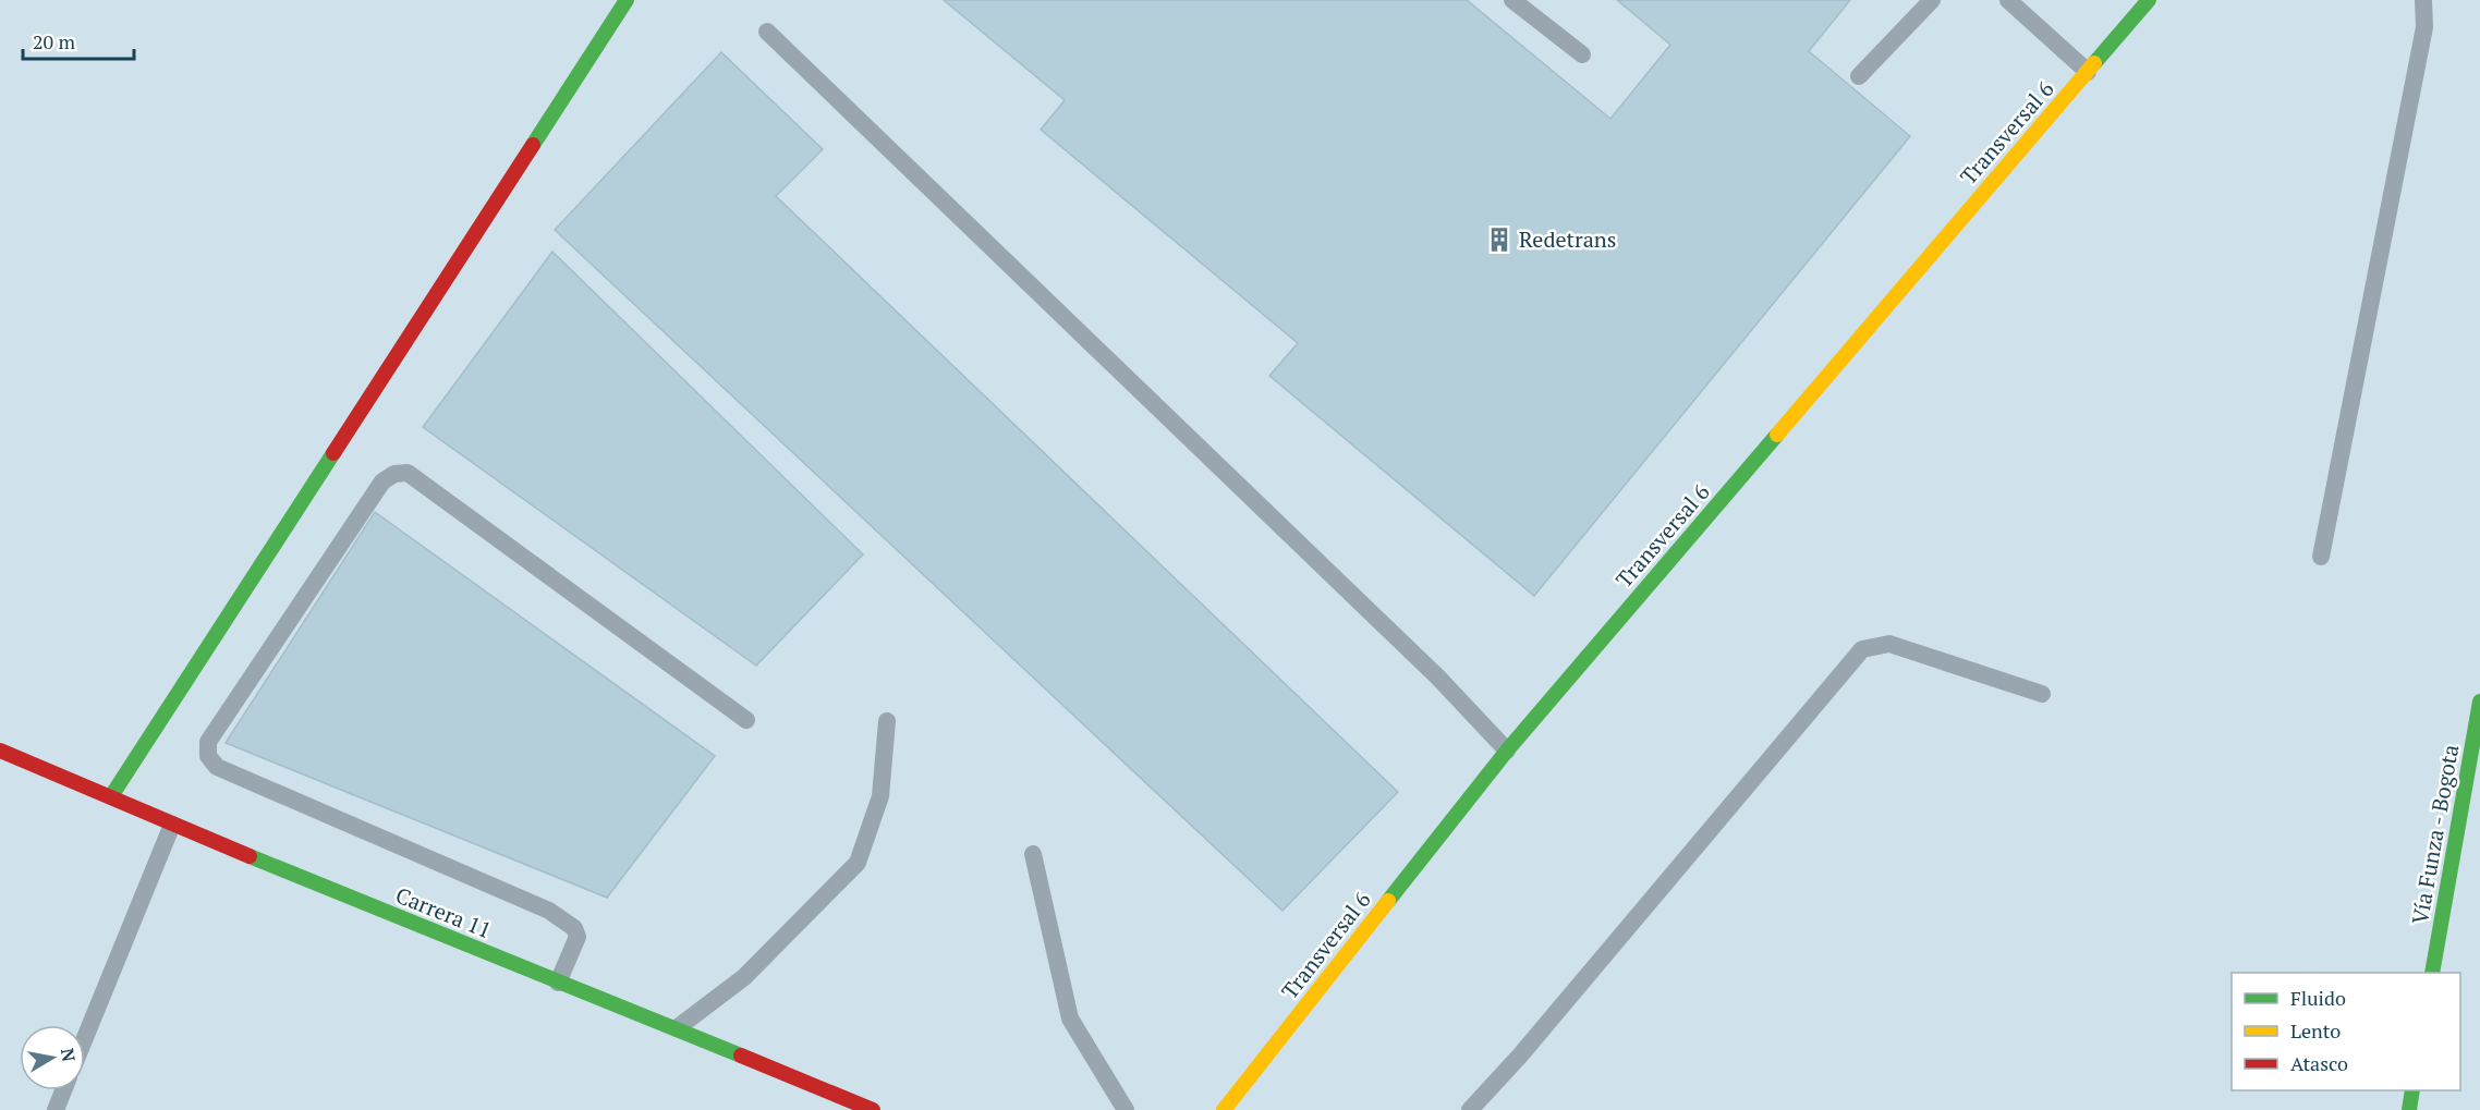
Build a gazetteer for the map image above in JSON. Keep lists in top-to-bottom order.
{
  "streets": {
    "street": ["Transversal 6", "Vía Funza - Bogota", "Carrera 11"]
  },
  "places": {
    "building": ["Redetrans"]
  },
  "legend": ["Fluido", "Lento", "Atasco"],
  "scale_bar": "20 m",
  "north": "right"
}
